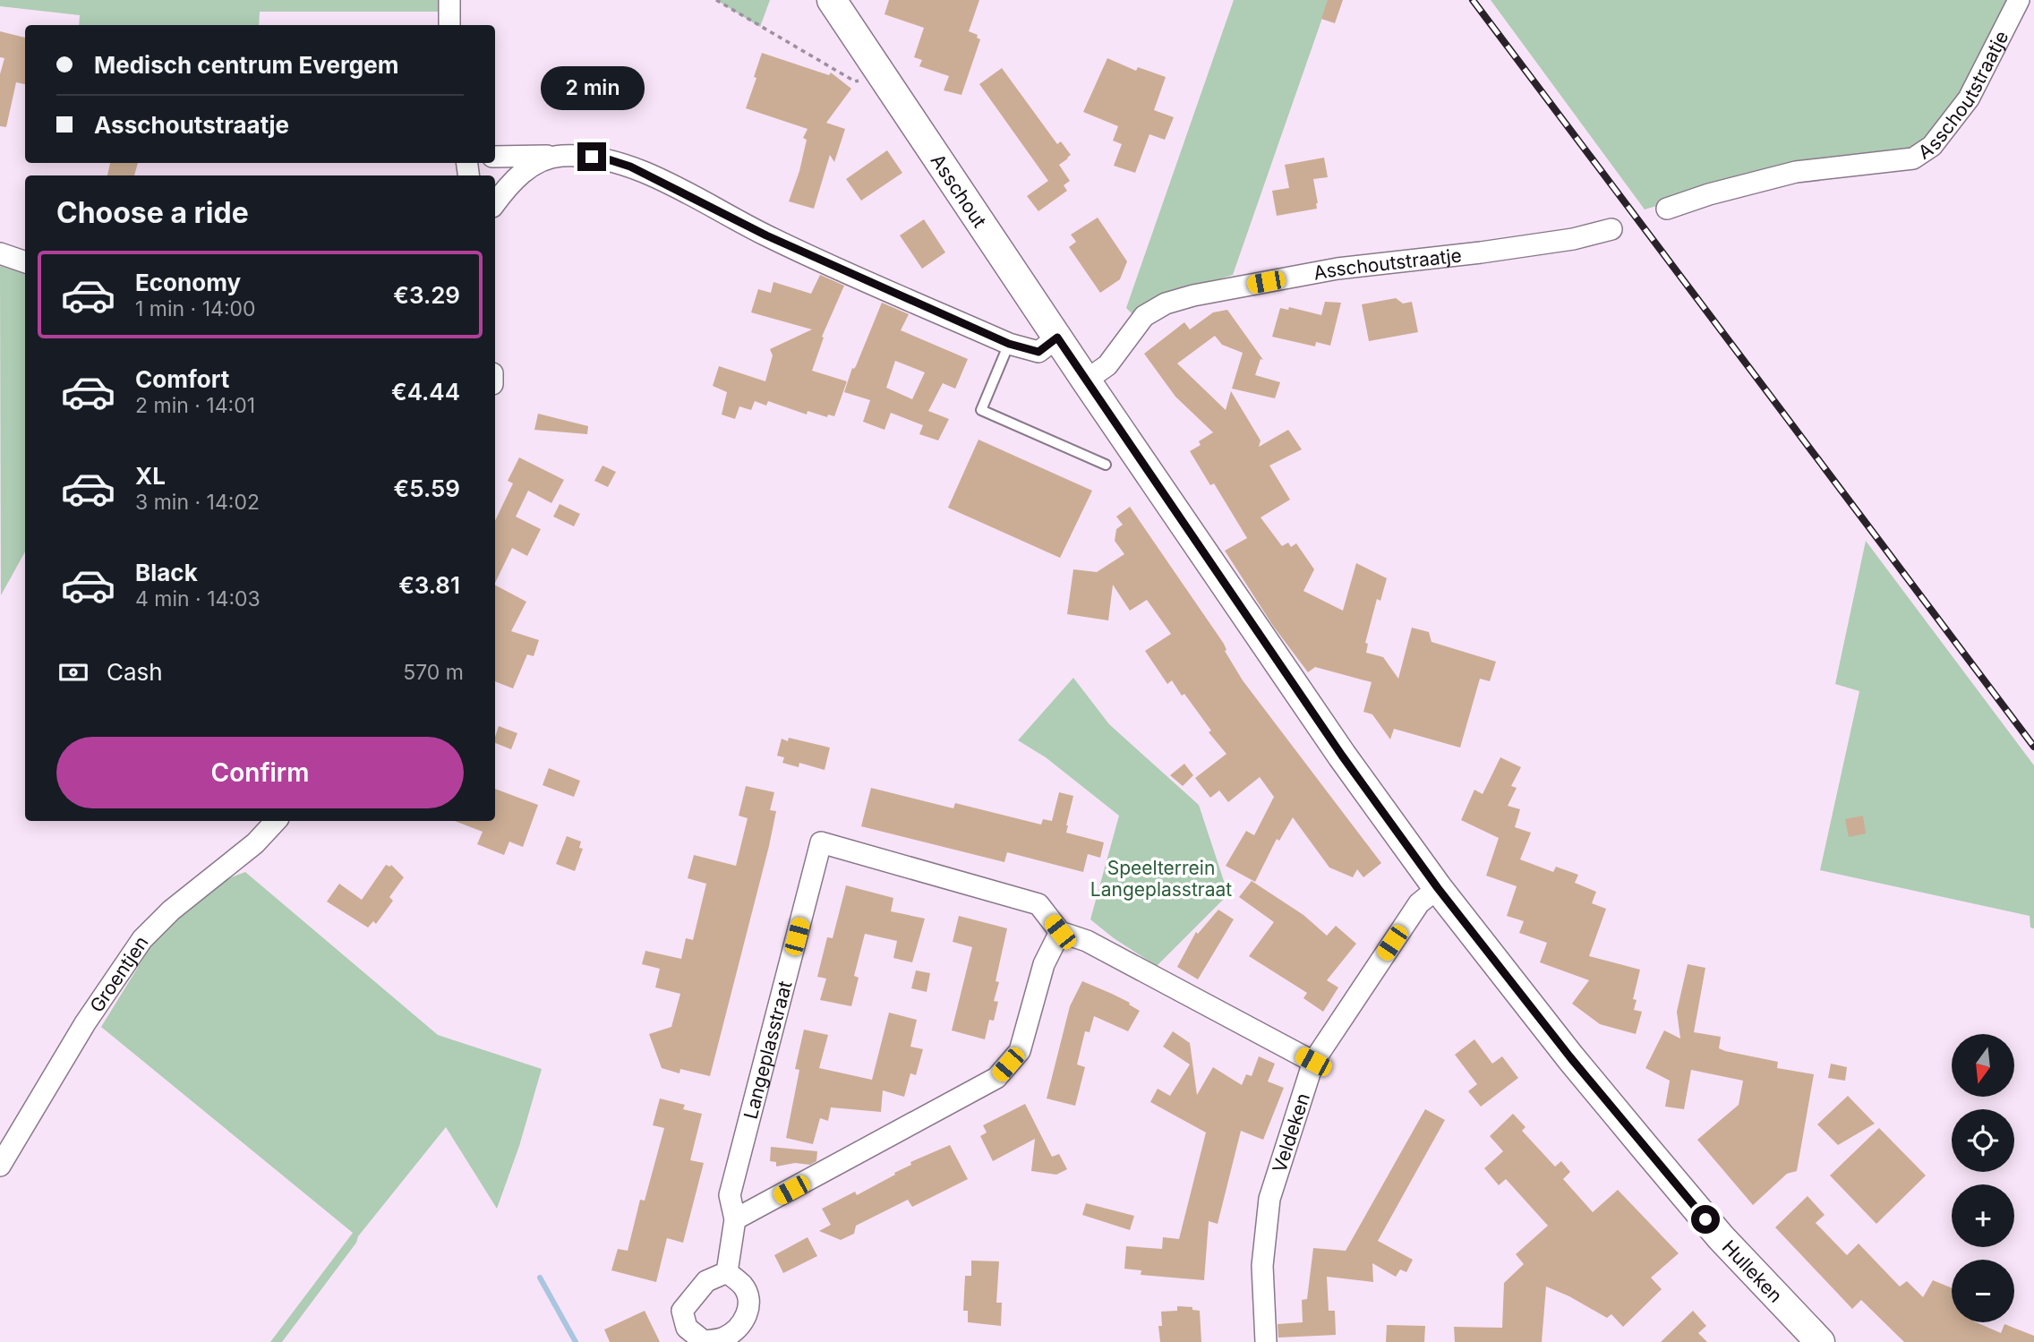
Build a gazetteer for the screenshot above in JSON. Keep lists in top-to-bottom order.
{
  "streets": {
    "main road": ["Asschout", "Hulleken"],
    "street": [
      "Asschoutstraatje",
      "Groentjen",
      "Langeplasstraat",
      "Veldeken"
    ]
  },
  "crossings": [
    ["Asschoutstraatje", "Asschout"],
    ["Asschoutstraatje", "Hulleken"],
    ["Asschout", "Hulleken"],
    ["Veldeken", "Hulleken"]
  ],
  "parks": ["Speelterrein Langeplasstraat"],
  "north": "bottom",
  "page": {
    "banner": ["Medisch centrum Evergem", "Asschoutstraatje"],
    "bubble": "2 min",
    "heading": "Choose a ride",
    "list": [
      {
        "name": "Economy",
        "note": "1 min · 14:00",
        "value": "€3.29"
      },
      {
        "name": "Comfort",
        "note": "2 min · 14:01",
        "value": "€4.44"
      },
      {
        "name": "XL",
        "note": "3 min · 14:02",
        "value": "€5.59"
      },
      {
        "name": "Black",
        "note": "4 min · 14:03",
        "value": "€3.81"
      }
    ],
    "pay": ["Cash", "570 m"],
    "buttons": "Confirm",
    "map_buttons": ["+", "−"]
  }
}
